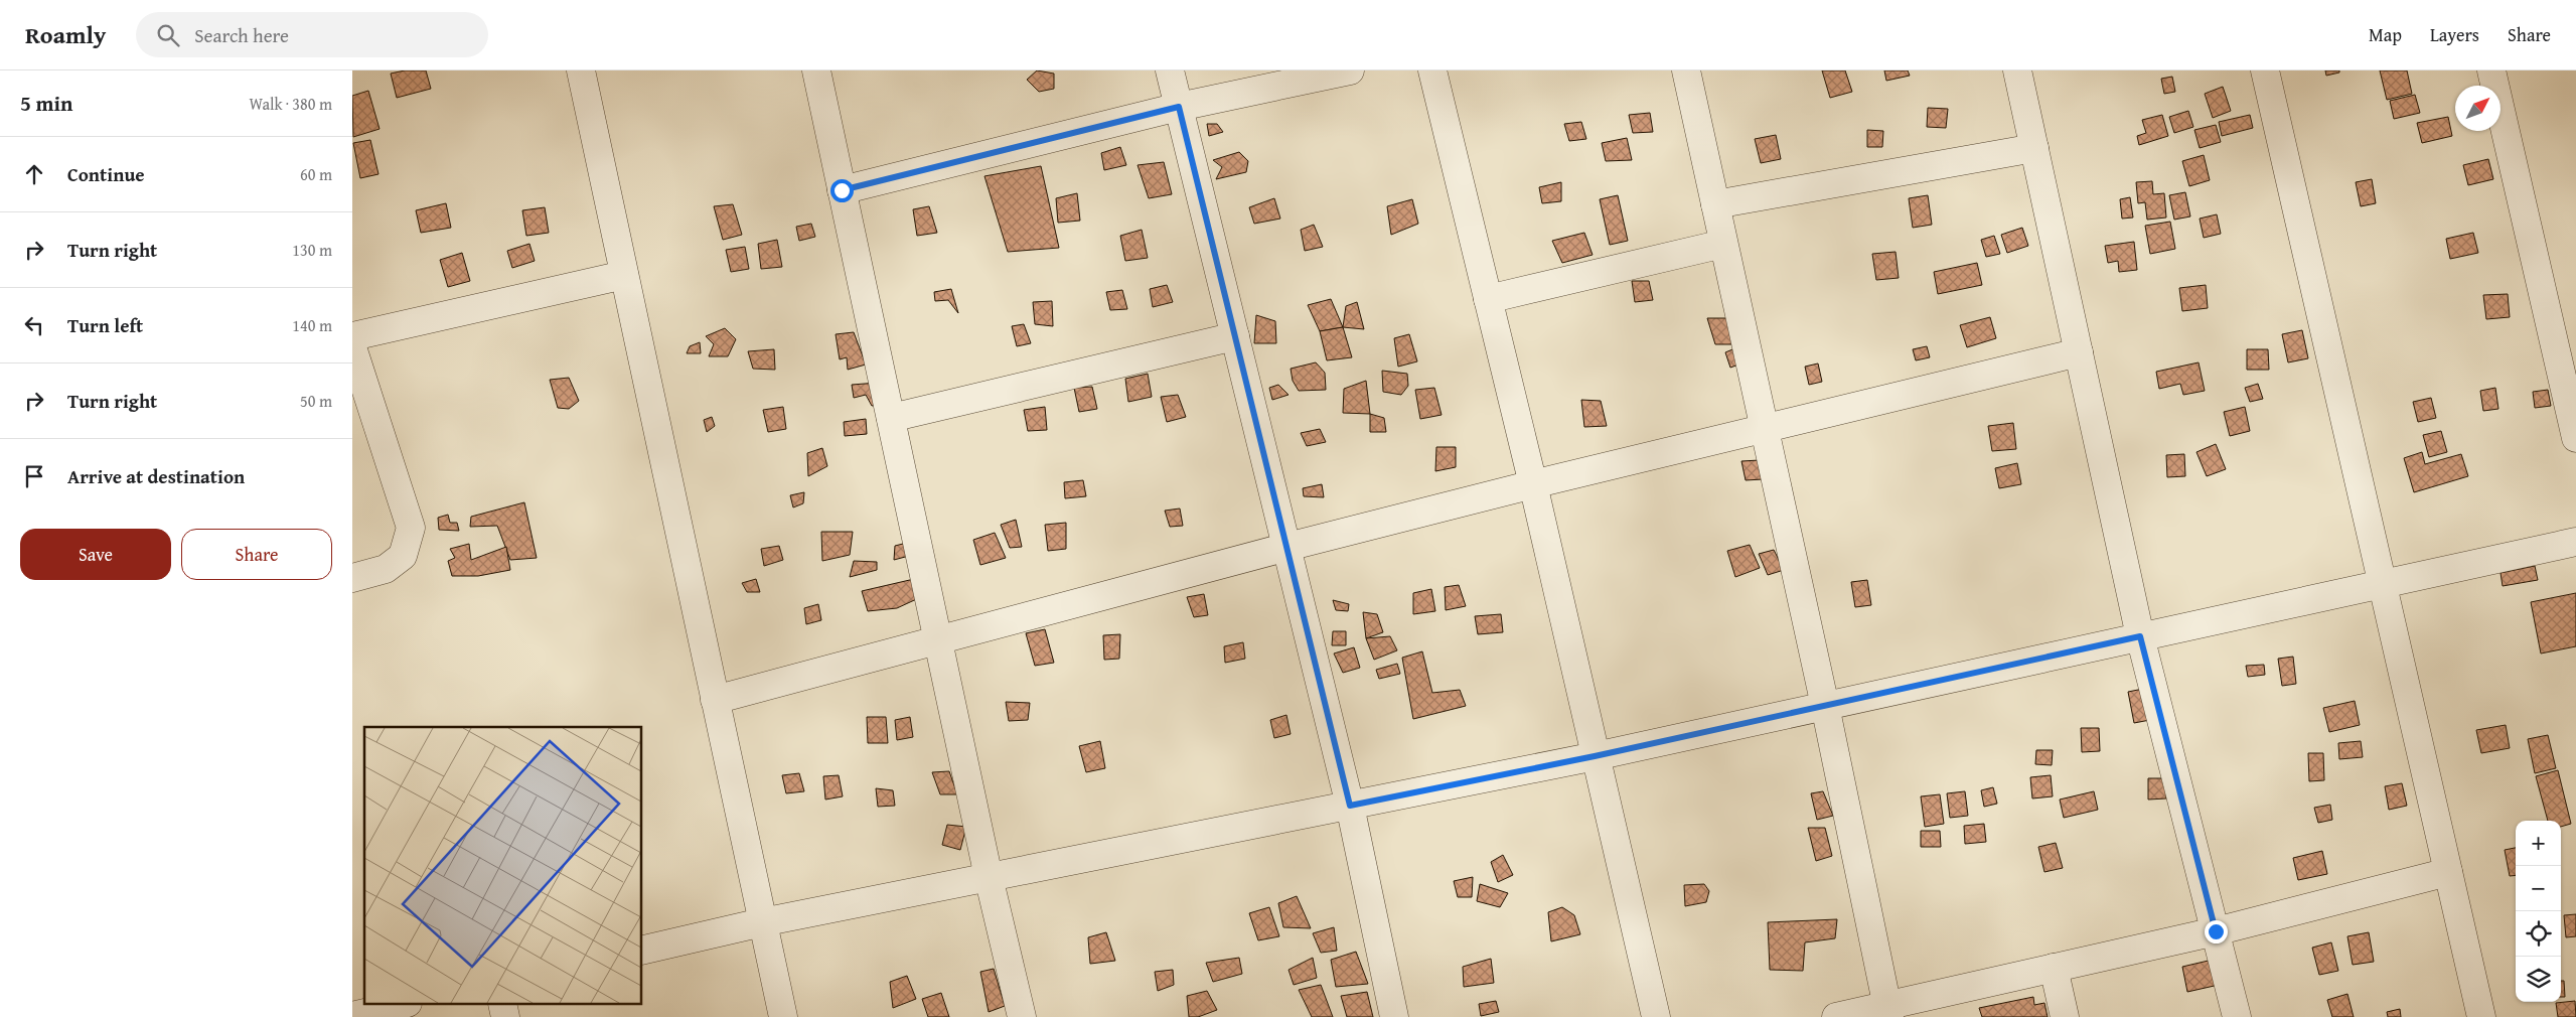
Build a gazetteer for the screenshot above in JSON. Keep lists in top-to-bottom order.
{
  "north": "top right",
  "page": {
    "header": "Roamly",
    "search": "Search here",
    "nav": ["Map", "Layers", "Share"],
    "heading": ["5 min", "Walk · 380 m"],
    "list": [
      ["Continue", "60 m"],
      ["Turn right", "130 m"],
      ["Turn left", "140 m"],
      ["Turn right", "50 m"],
      "Arrive at destination"
    ],
    "buttons": ["Save", "Share"],
    "map_buttons": ["+", "−"]
  }
}
